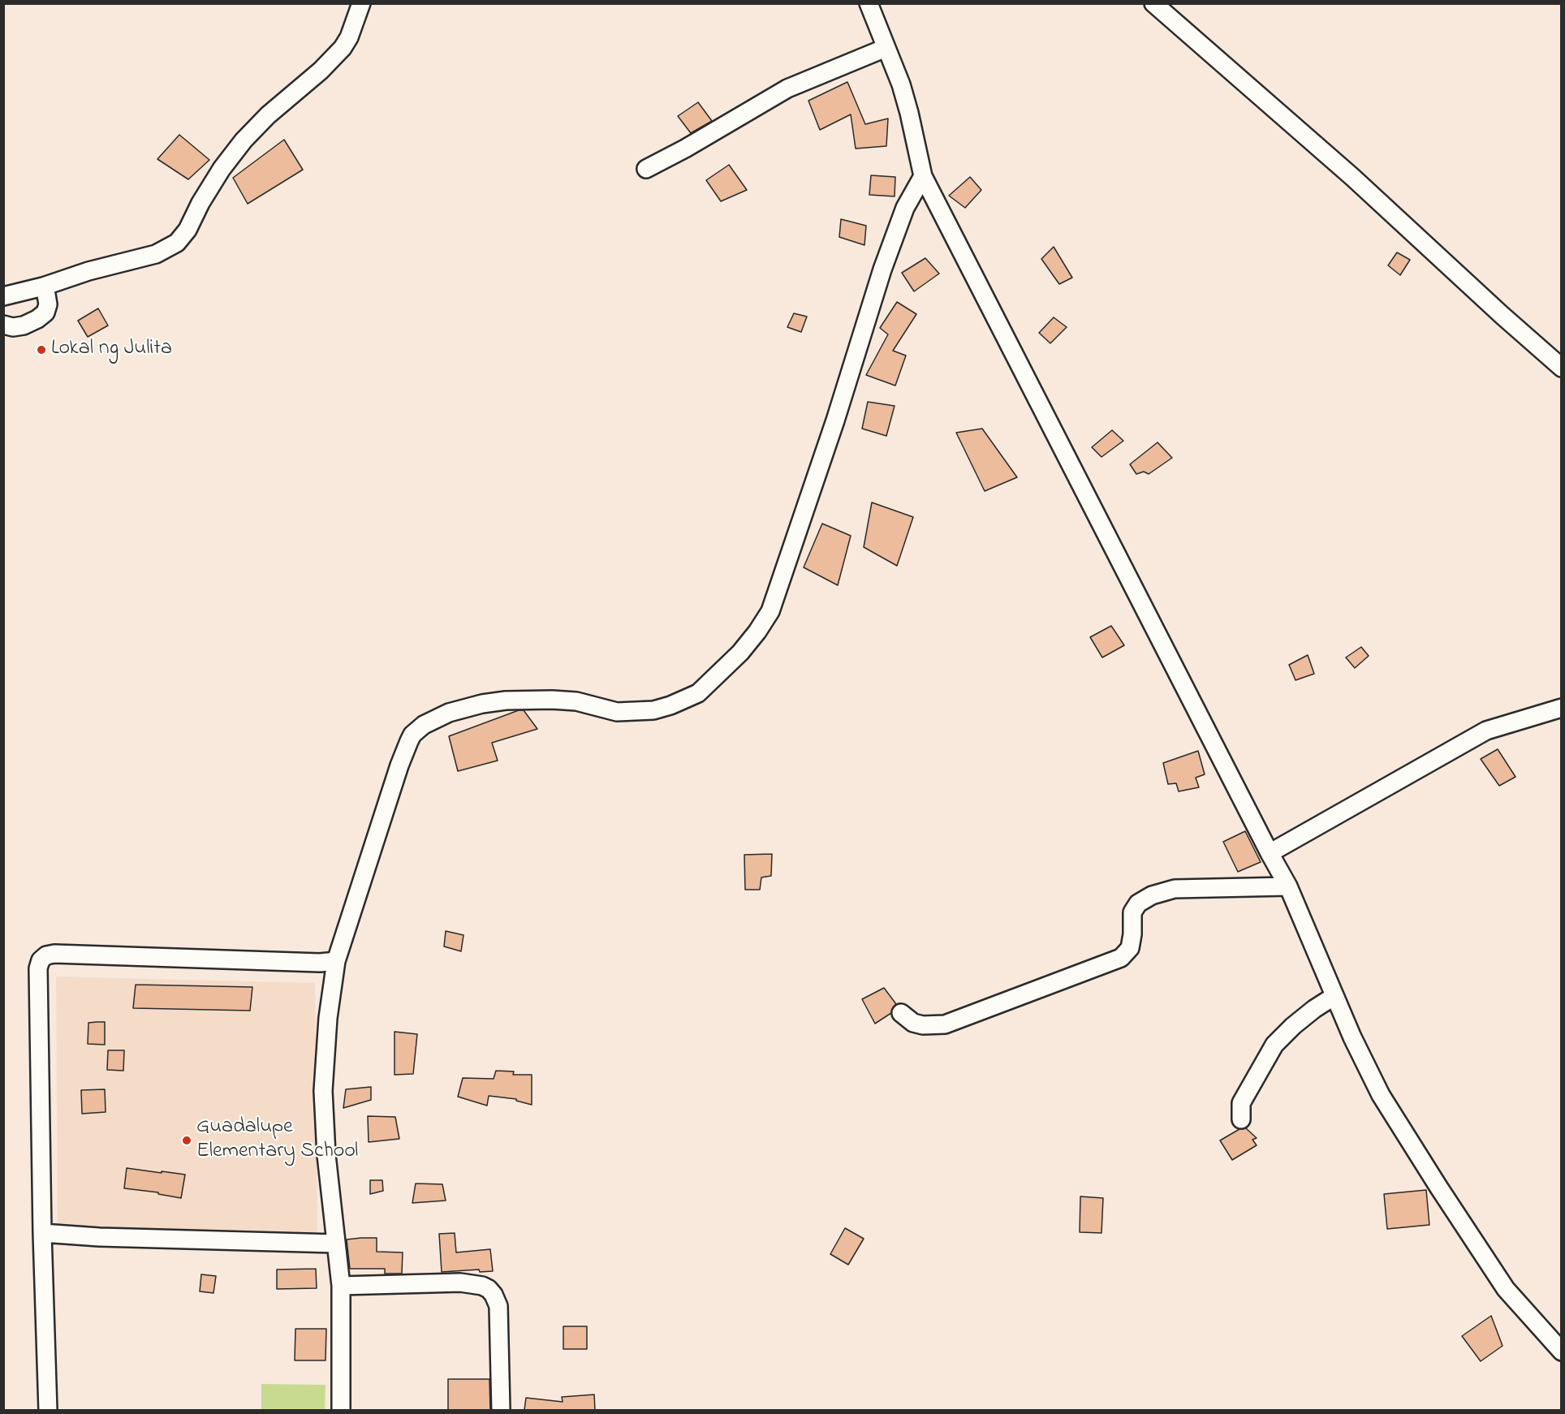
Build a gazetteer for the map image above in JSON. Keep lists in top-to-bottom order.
{
  "places": ["Lokal ng Julita", "Guadalupe Elementary School"]
}
